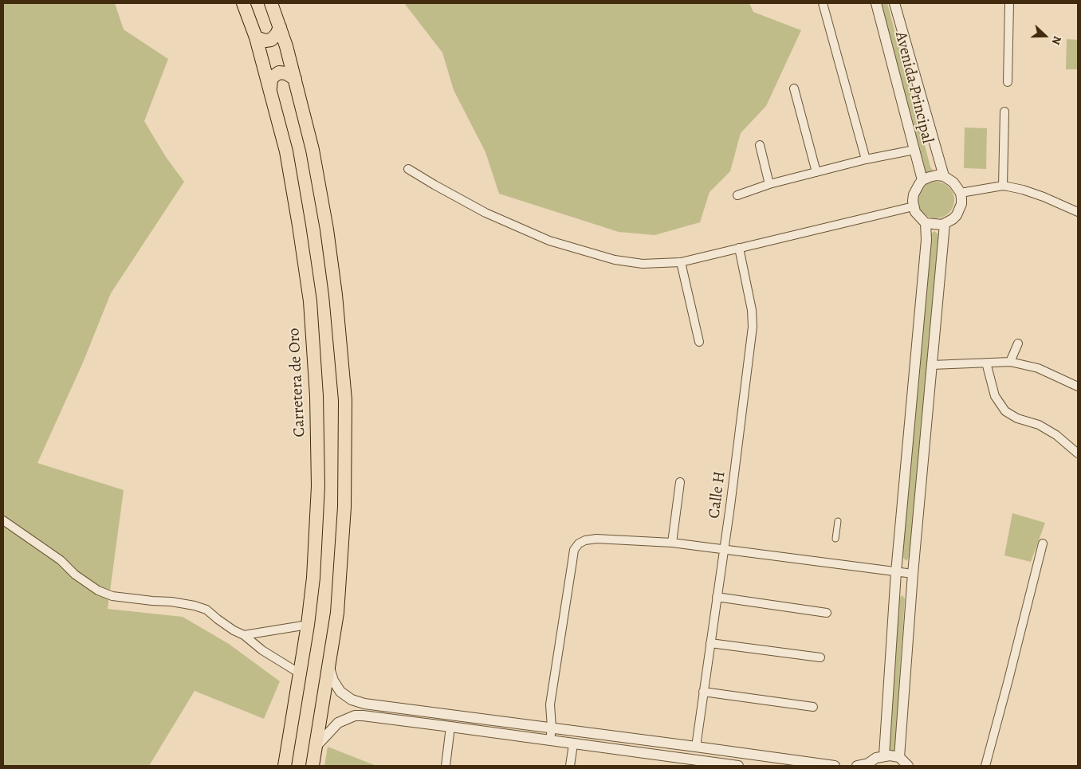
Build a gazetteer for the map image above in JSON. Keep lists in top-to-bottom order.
{
  "streets": {
    "highway": ["Carretera de Oro"],
    "street": ["Avenida Principal", "Calle H"]
  },
  "north": "right"
}
